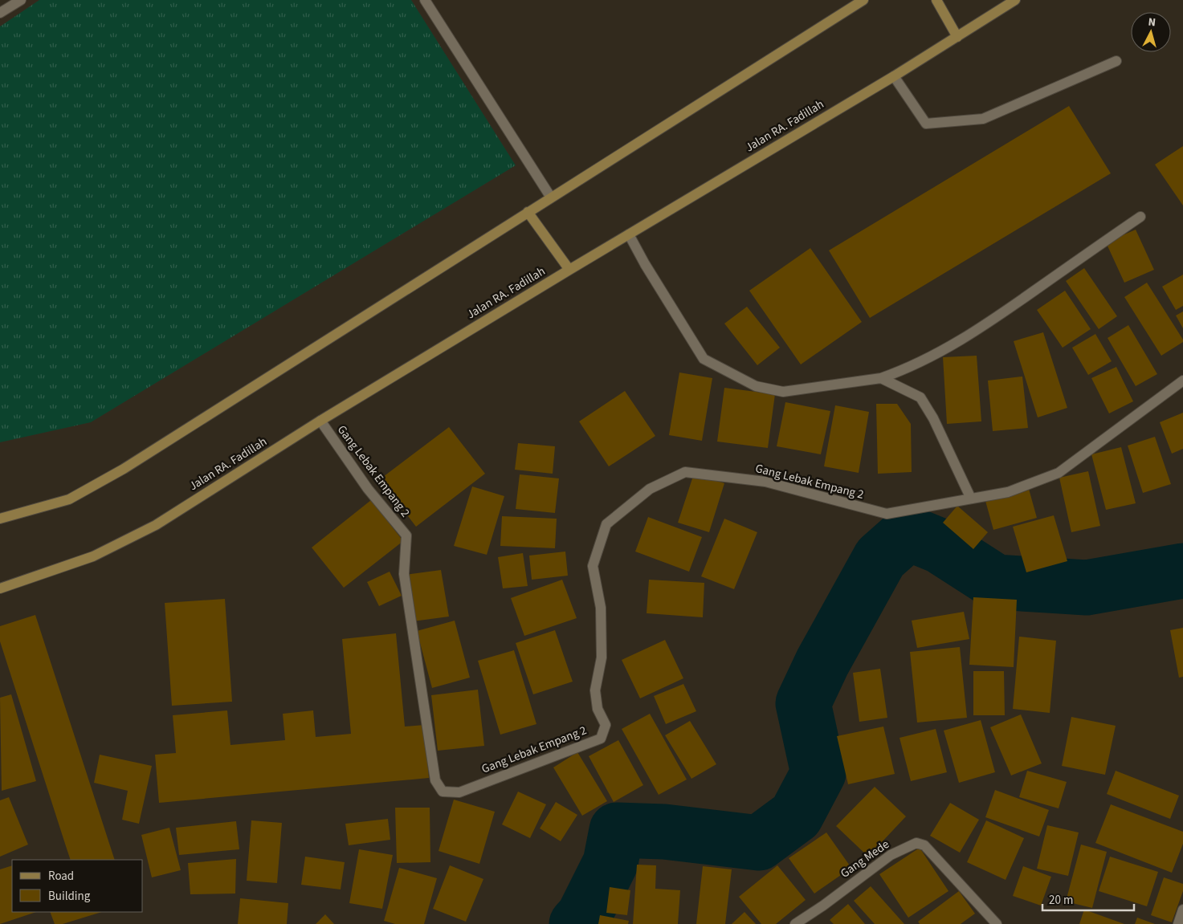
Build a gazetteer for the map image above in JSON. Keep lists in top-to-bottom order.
{
  "streets": {
    "main road": ["Jalan RA. Fadillah"],
    "street": ["Gang Lebak Empang 2", "Gang Mede"]
  },
  "crossings": [
    ["Jalan RA. Fadillah", "Gang Lebak Empang 2"]
  ],
  "legend": ["Road", "Building"],
  "scale_bar": "20 m",
  "north": "top"
}
